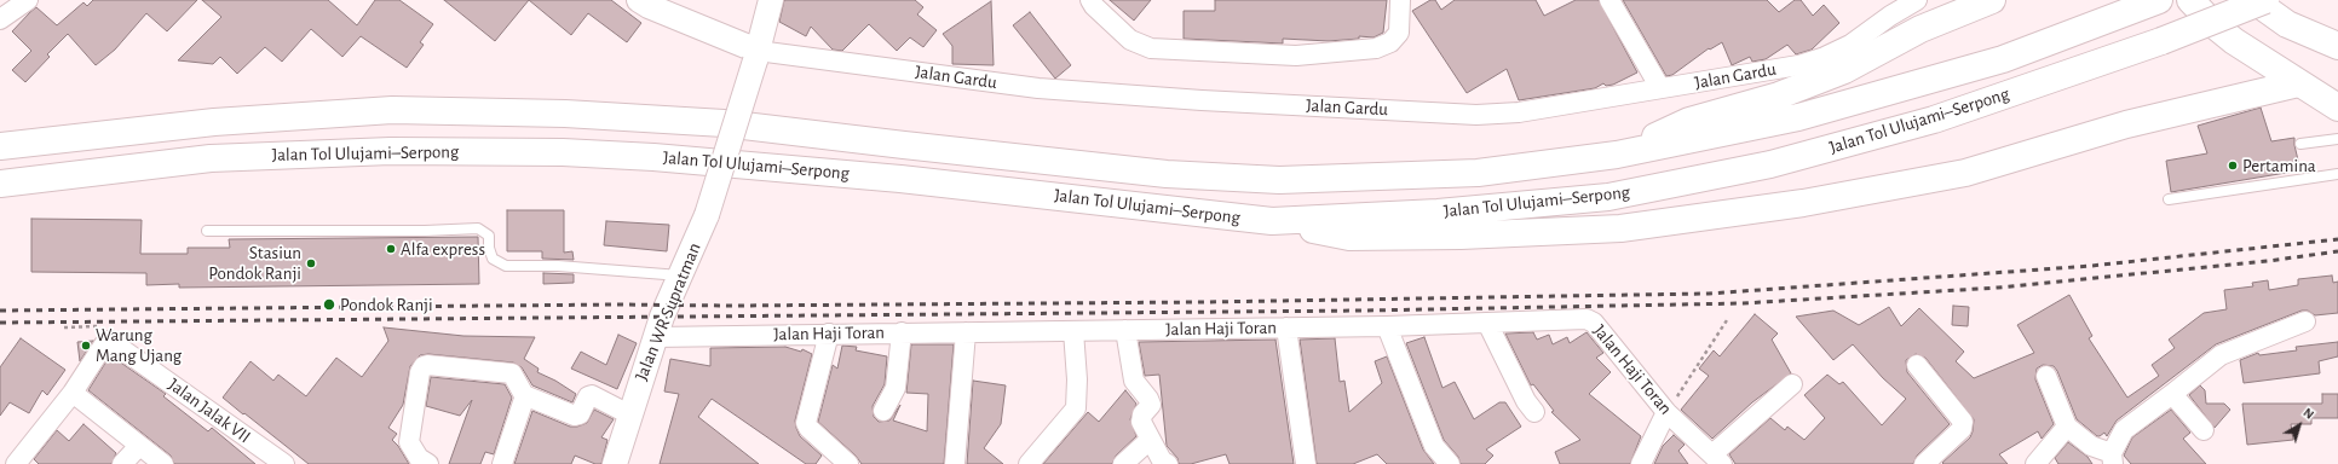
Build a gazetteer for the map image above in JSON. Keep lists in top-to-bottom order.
{
  "streets": {
    "main road": ["Jalan Tol Ulujami–Serpong"],
    "street": [
      "Jalan Gardu",
      "Jalan WR Supratman",
      "Jalan Haji Toran",
      "Jalan Jalak VII"
    ]
  },
  "crossings": [
    ["Jalan Gardu", "Jalan WR Supratman"],
    ["Jalan WR Supratman", "Jalan Haji Toran"]
  ],
  "places": [
    "Pertamina",
    "Alfa express",
    "Stasiun Pondok Ranji",
    "Pondok Ranji",
    "Warung Mang Ujang"
  ],
  "north": "top right"
}
